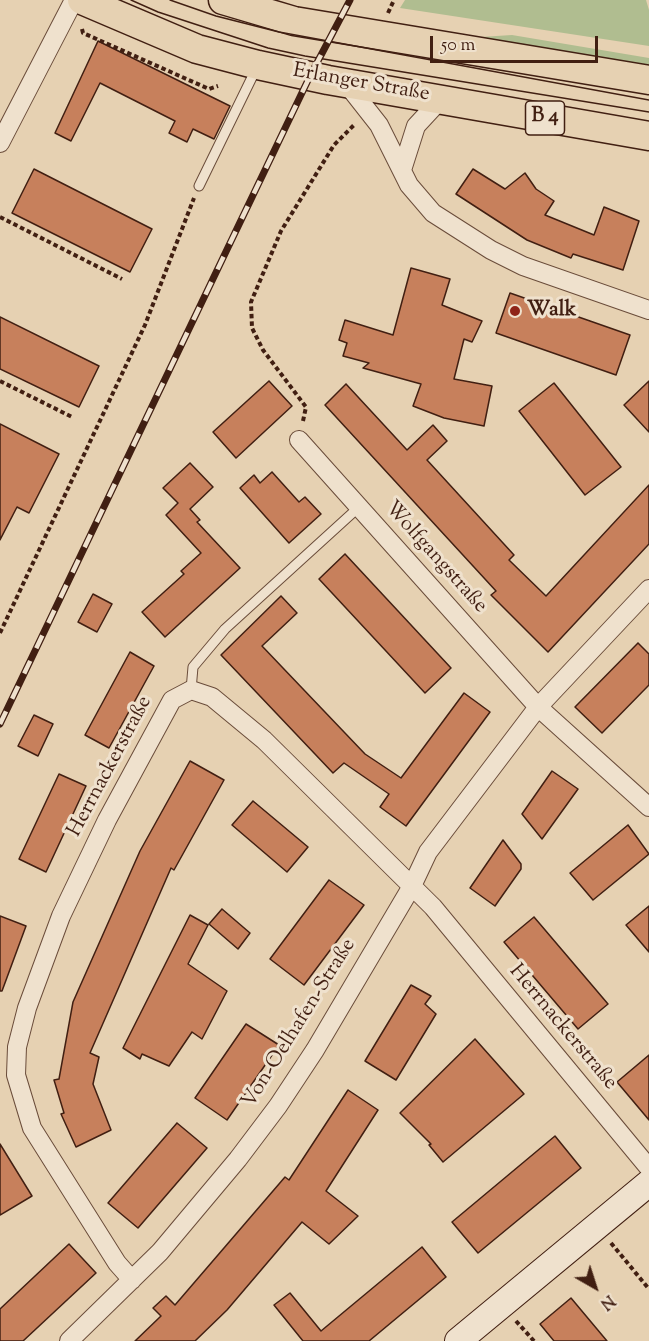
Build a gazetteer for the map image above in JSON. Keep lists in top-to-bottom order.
{
  "streets": {
    "main road": ["Erlanger Straße", "B 4"],
    "street": ["Wolfgangstraße", "Herrnackerstraße", "Von-Oelhafen-Straße"]
  },
  "crossings": [
    ["Wolfgangstraße", "Von-Oelhafen-Straße"],
    ["Herrnackerstraße", "Von-Oelhafen-Straße"]
  ],
  "places": ["Walk"],
  "scale_bar": "50 m",
  "north": "bottom right"
}
